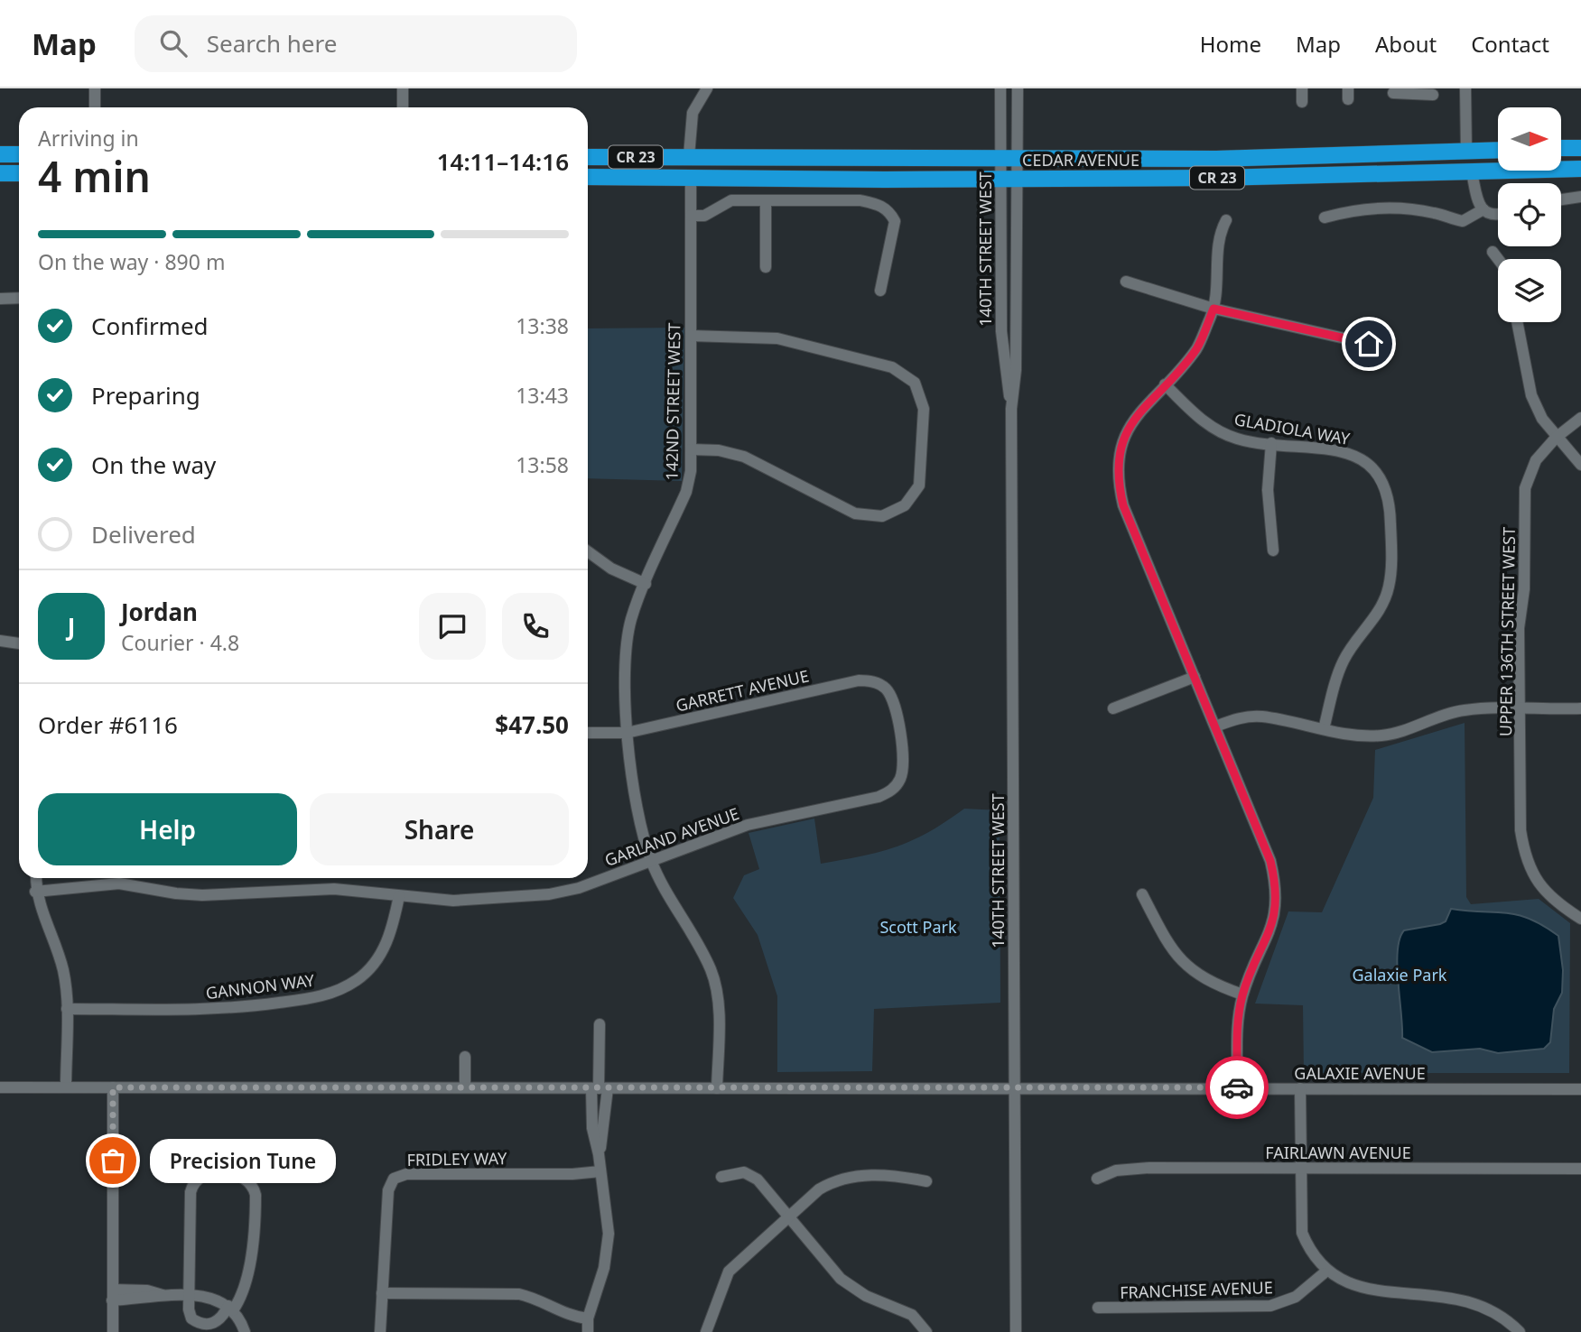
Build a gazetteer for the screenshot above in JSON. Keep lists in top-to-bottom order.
{
  "streets": {
    "highway": ["CR 23", "CEDAR AVENUE"],
    "street": [
      "140TH STREET WEST",
      "142ND STREET WEST",
      "GLADIOLA WAY",
      "UPPER 136TH STREET WEST",
      "GARRETT AVENUE",
      "GARLAND AVENUE",
      "GANNON WAY",
      "GALAXIE AVENUE",
      "FAIRLAWN AVENUE",
      "FRIDLEY WAY",
      "FRANCHISE AVENUE"
    ]
  },
  "crossings": [
    ["CEDAR AVENUE", "140TH STREET WEST"],
    ["CEDAR AVENUE", "142ND STREET WEST"],
    ["140TH STREET WEST", "GALAXIE AVENUE"],
    ["142ND STREET WEST", "GARRETT AVENUE"],
    ["142ND STREET WEST", "GARLAND AVENUE"],
    ["142ND STREET WEST", "GALAXIE AVENUE"],
    ["GARRETT AVENUE", "GARLAND AVENUE"],
    ["GARLAND AVENUE", "GANNON WAY"]
  ],
  "parks": ["Scott Park", "Galaxie Park"],
  "places": ["Precision Tune"],
  "north": "right",
  "page": {
    "header": "Map",
    "search": "Search here",
    "nav": [
      "Home",
      "Map",
      "About",
      "Contact"
    ],
    "heading": ["4 min", "Arriving in", "14:11–14:16"],
    "panel": [
      "Jordan",
      "Courier · 4.8",
      "Order #6116",
      "$47.50"
    ],
    "bar": "On the way · 890 m",
    "list": [
      ["Confirmed", "13:38"],
      ["Preparing", "13:43"],
      ["On the way", "13:58"],
      "Delivered"
    ],
    "round": "J",
    "buttons": ["Help", "Share"],
    "bubble": "Precision Tune"
  }
}
